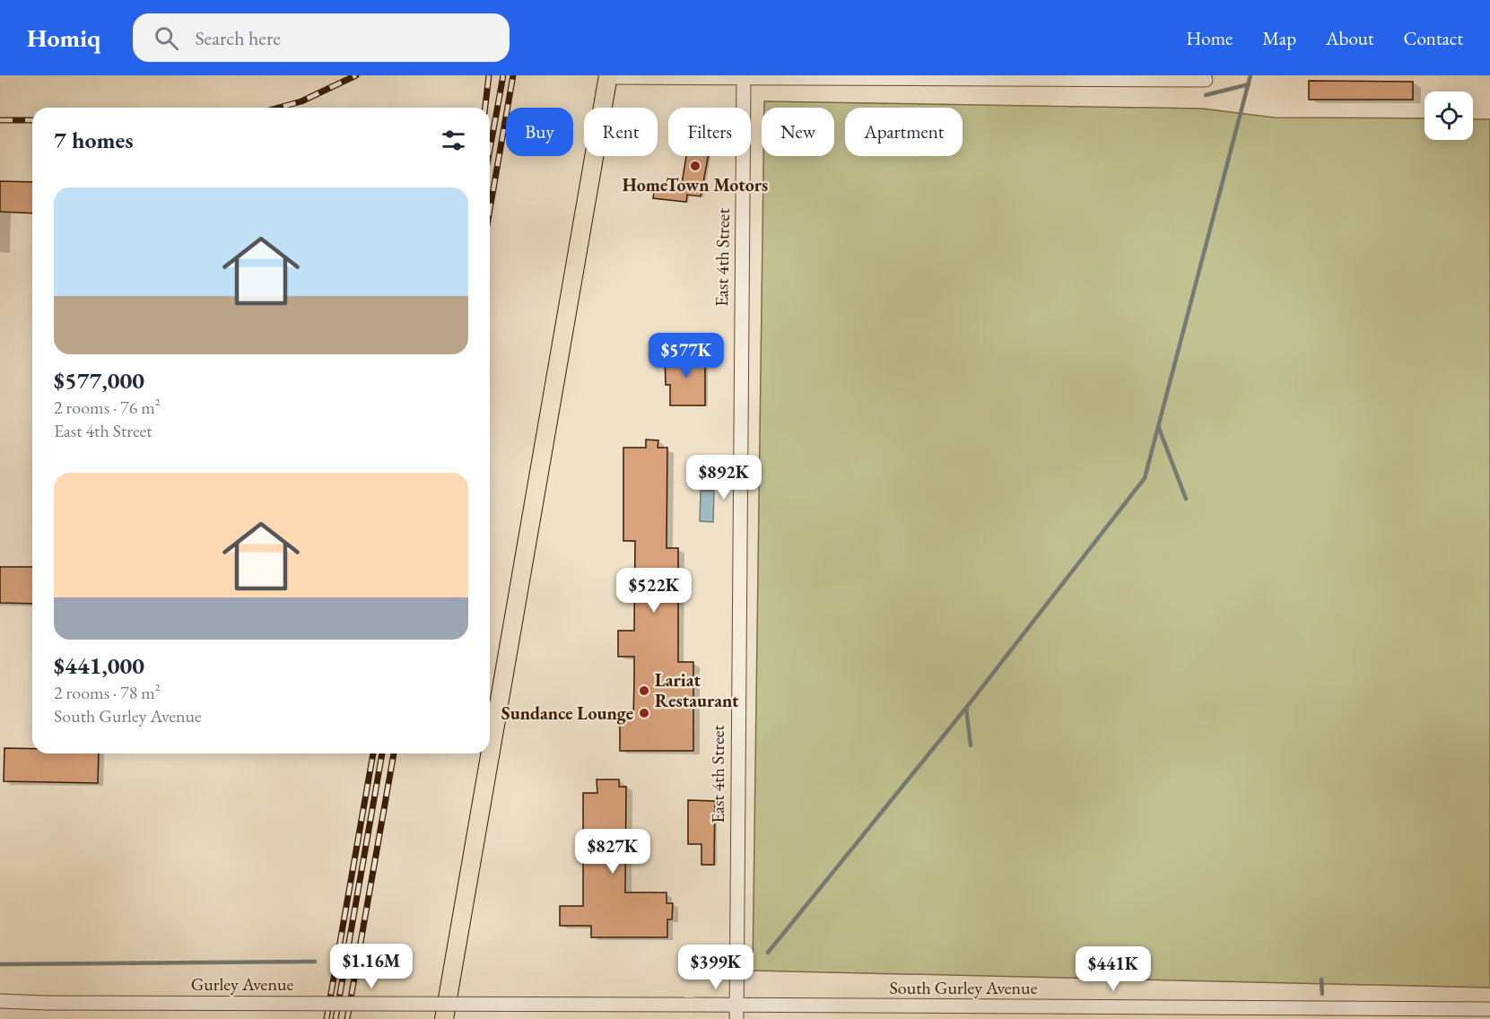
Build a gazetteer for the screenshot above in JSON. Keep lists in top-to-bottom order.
{
  "streets": {
    "street": ["East 4th Street", "Gurley Avenue", "South Gurley Avenue"]
  },
  "crossings": [
    ["East 4th Street", "South Gurley Avenue"],
    ["Gurley Avenue", "South Gurley Avenue"]
  ],
  "places": ["HomeTown Motors", "Lariat Restaurant", "Sundance Lounge"],
  "page": {
    "header": "Homiq",
    "search": "Search here",
    "nav": [
      "Home",
      "Map",
      "About",
      "Contact"
    ],
    "chip": [
      "Buy",
      "Rent",
      "Filters",
      "New",
      "Apartment"
    ],
    "heading": "7 homes",
    "list": [
      {
        "name": "$577,000",
        "note": "2 rooms · 76 m² · East 4th Street"
      },
      {
        "name": "$441,000",
        "note": "2 rooms · 78 m² · South Gurley Avenue"
      }
    ],
    "price": [
      "$577K",
      "$892K",
      "$522K",
      "$827K",
      "$1.16M",
      "$399K",
      "$441K"
    ]
  }
}
